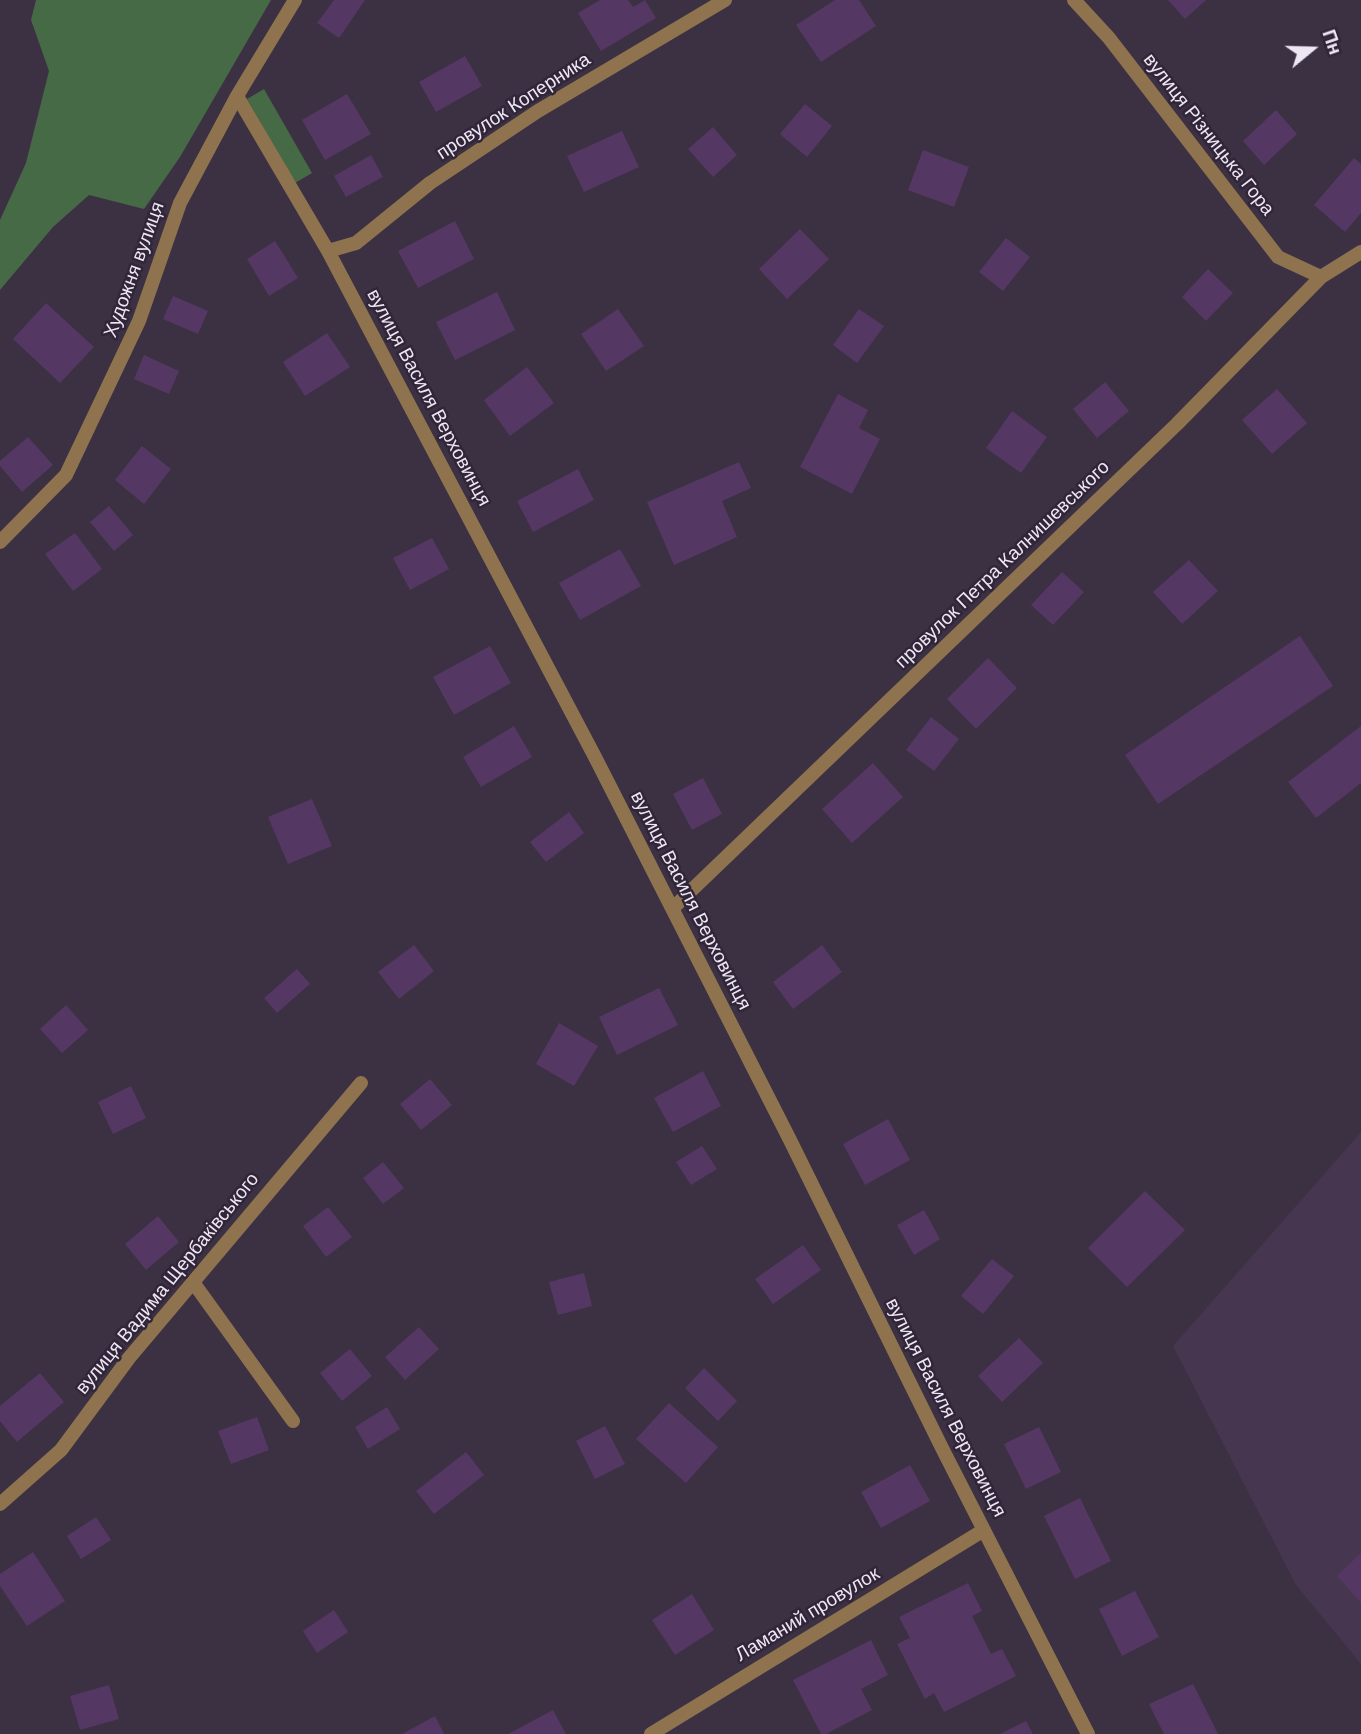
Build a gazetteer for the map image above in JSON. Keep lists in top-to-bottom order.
{
  "streets": {
    "street": [
      "провулок Коперника",
      "вулиця Різницька Гора",
      "Художня вулиця",
      "вулиця Василя Верховинця",
      "провулок Петра Калнишевського",
      "вулиця Вадима Щербаківського",
      "Ламаний провулок"
    ]
  },
  "crossings": [
    ["провулок Коперника", "вулиця Василя Верховинця"],
    ["вулиця Різницька Гора", "провулок Петра Калнишевського"],
    ["Художня вулиця", "вулиця Василя Верховинця"],
    ["вулиця Василя Верховинця", "провулок Петра Калнишевського"],
    ["вулиця Василя Верховинця", "Ламаний провулок"]
  ],
  "north": "right"
}
